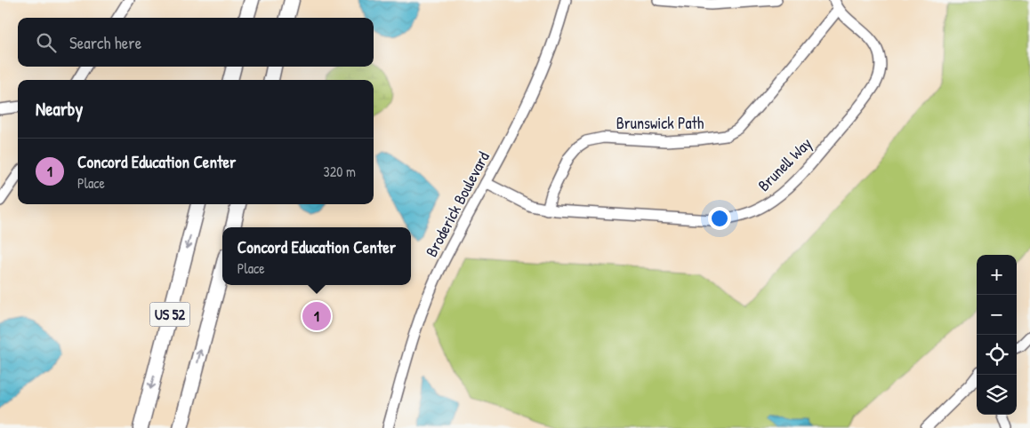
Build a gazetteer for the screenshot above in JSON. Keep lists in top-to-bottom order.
{
  "streets": {
    "highway": ["US 52"],
    "street": ["Brunswick Path", "Brunell Way", "Broderick Boulevard"]
  },
  "crossings": [
    ["Brunswick Path", "Brunell Way"],
    ["Brunell Way", "Broderick Boulevard"]
  ],
  "page": {
    "search": "Search here",
    "heading": "Nearby",
    "list": [
      {
        "mark": "1",
        "name": "Concord Education Center",
        "note": "Place",
        "value": "320 m"
      }
    ],
    "popup": ["Concord Education Center", "Place"],
    "map_buttons": ["+", "−"],
    "pins": "1"
  }
}
